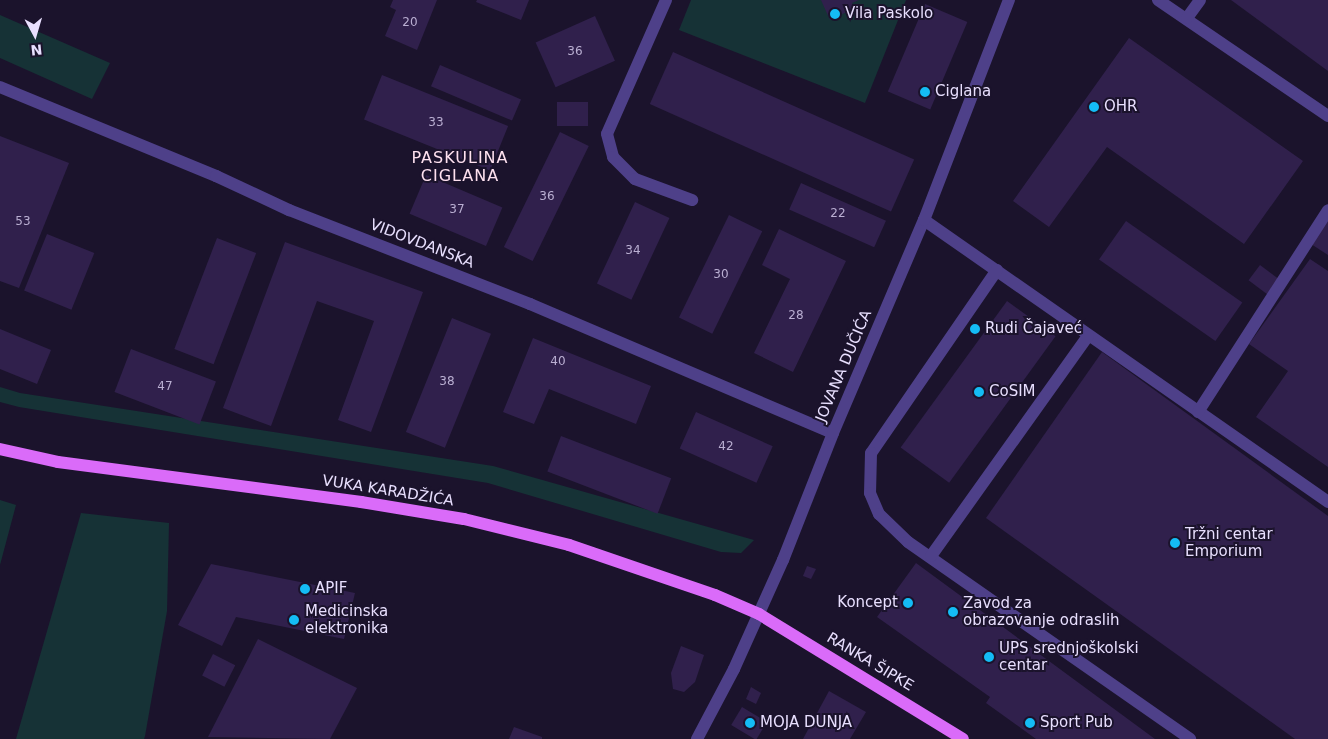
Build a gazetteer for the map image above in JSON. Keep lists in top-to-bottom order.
{
  "streets": {
    "main road": ["VUKA KARADŽIĆA", "RANKA ŠIPKE"],
    "street": ["VIDOVDANSKA", "JOVANA DUČIĆA"]
  },
  "crossings": [
    ["VIDOVDANSKA", "JOVANA DUČIĆA"],
    ["JOVANA DUČIĆA", "VUKA KARADŽIĆA"],
    ["JOVANA DUČIĆA", "RANKA ŠIPKE"],
    ["VUKA KARADŽIĆA", "RANKA ŠIPKE"]
  ],
  "districts": ["PASKULINA CIGLANA"],
  "places": [
    "Vila Paskolo",
    "Ciglana",
    "OHR",
    "Rudi Čajaveć",
    "CoSIM",
    "Tržni centar Emporium",
    "APIF",
    "Koncept",
    "Zavod za obrazovanje odraslih",
    "Medicinska elektronika",
    "UPS srednjoškolski centar",
    "MOJA DUNJA",
    "Sport Pub"
  ],
  "house_numbers": [
    "20",
    "36",
    "33",
    "36",
    "37",
    "22",
    "53",
    "34",
    "30",
    "28",
    "40",
    "38",
    "47",
    "42"
  ],
  "north": "bottom"
}
